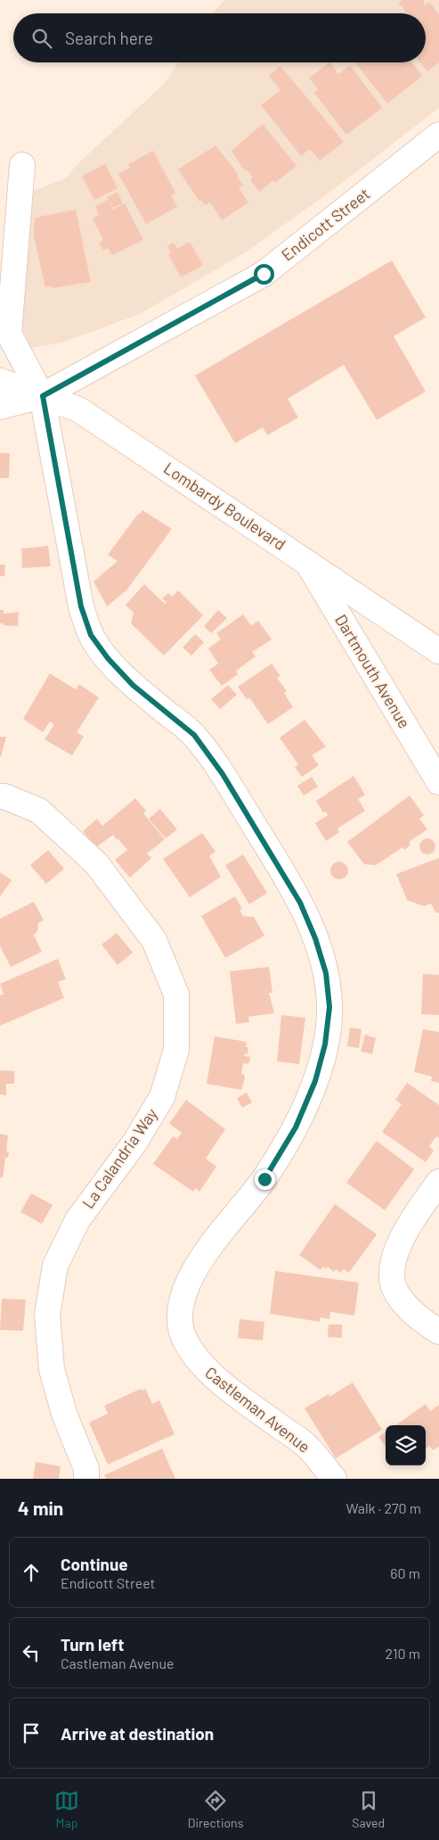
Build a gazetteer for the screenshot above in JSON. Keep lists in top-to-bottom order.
{
  "streets": {
    "street": [
      "Endicott Street",
      "Lombardy Boulevard",
      "Dartmouth Avenue",
      "La Calandria Way",
      "Castleman Avenue"
    ]
  },
  "crossings": [
    ["Endicott Street", "Lombardy Boulevard"],
    ["Endicott Street", "Castleman Avenue"],
    ["Lombardy Boulevard", "Dartmouth Avenue"],
    ["Lombardy Boulevard", "Castleman Avenue"]
  ],
  "page": {
    "search": "Search here",
    "heading": ["4 min", "Walk · 270 m"],
    "list": [
      ["Continue", "Endicott Street", "60 m"],
      ["Turn left", "Castleman Avenue", "210 m"],
      "Arrive at destination"
    ],
    "nav": ["Map", "Directions", "Saved"]
  }
}
